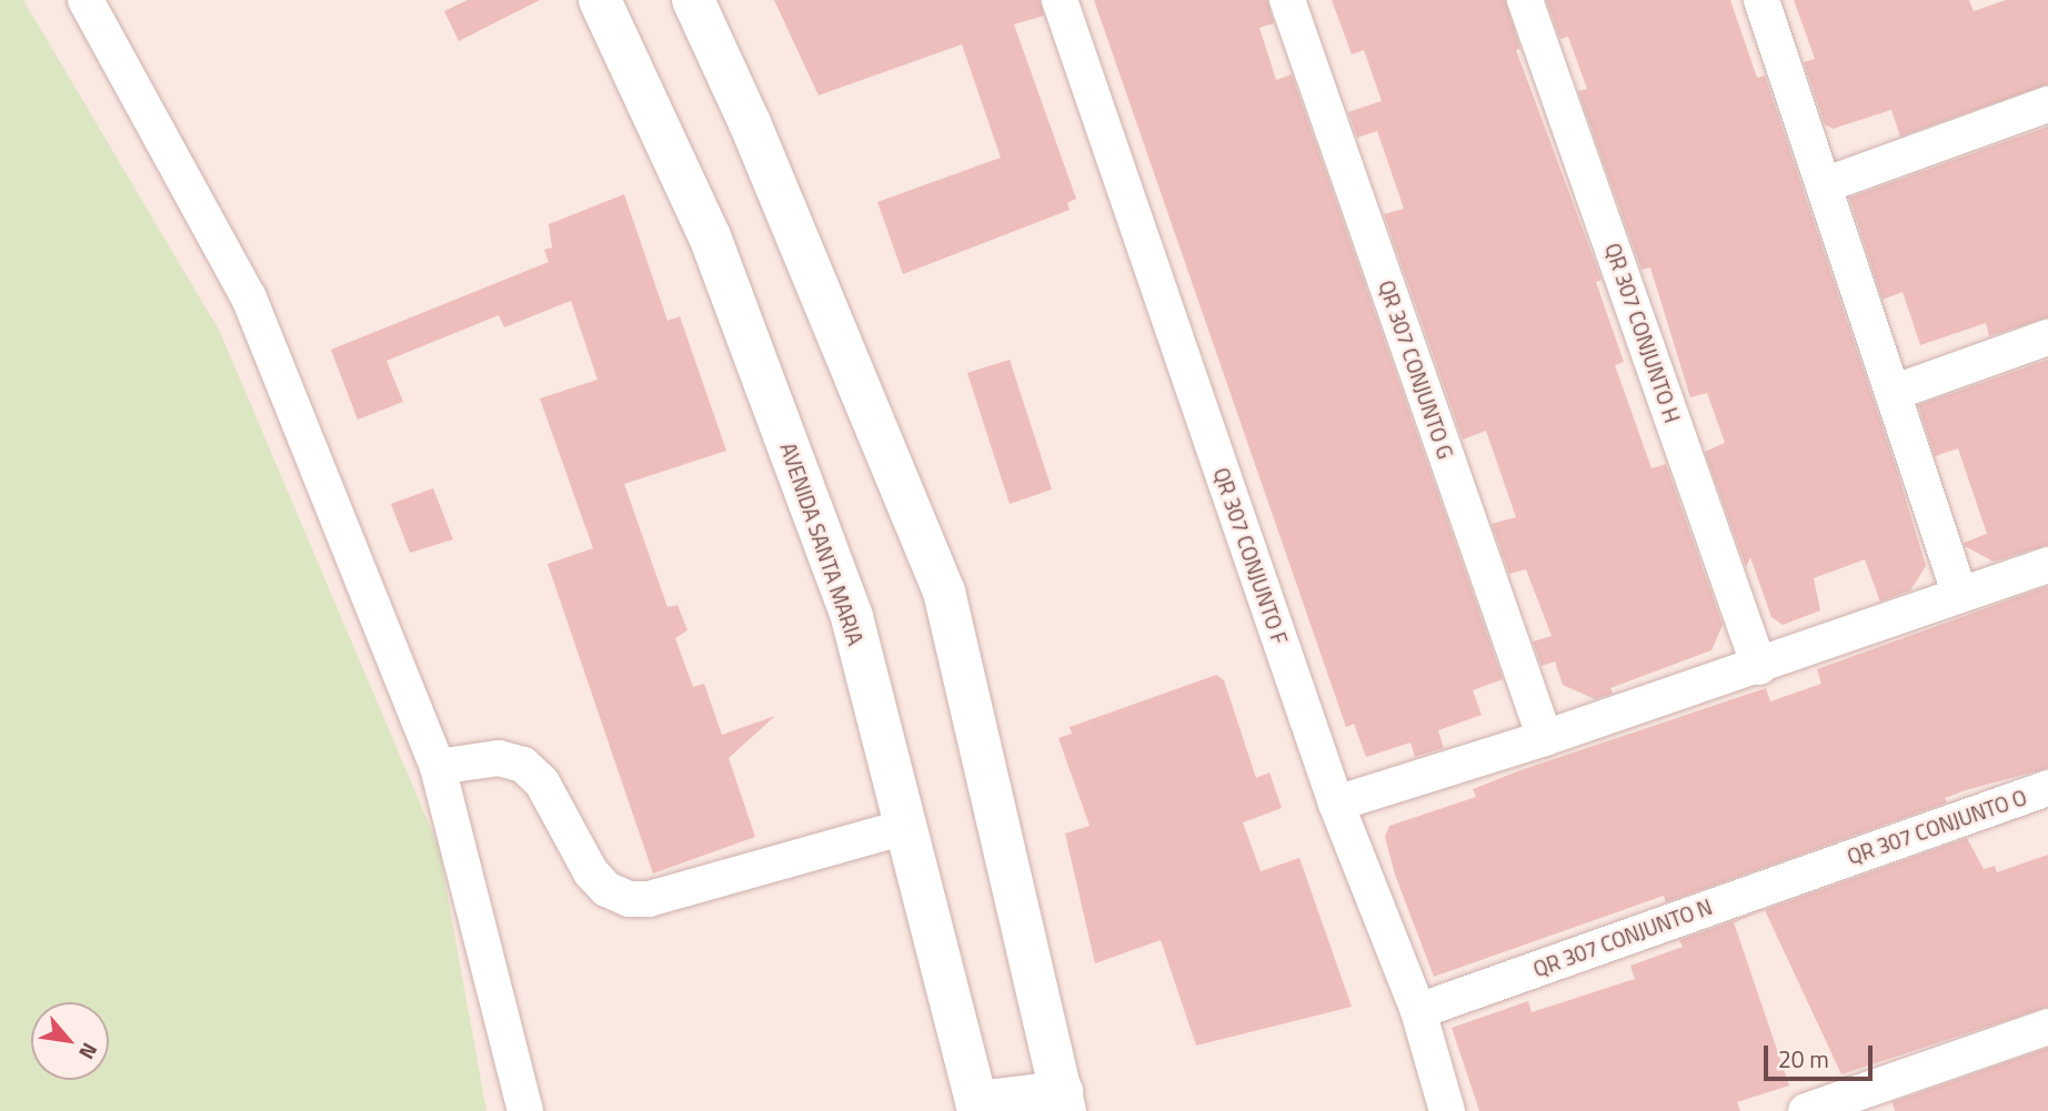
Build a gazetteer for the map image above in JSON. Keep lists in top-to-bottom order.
{
  "streets": {
    "main road": ["AVENIDA SANTA MARIA"],
    "street": [
      "QR 307 CONJUNTO H",
      "QR 307 CONJUNTO G",
      "QR 307 CONJUNTO F",
      "QR 307 CONJUNTO O",
      "QR 307 CONJUNTO N"
    ]
  },
  "crossings": [
    ["QR 307 CONJUNTO F", "QR 307 CONJUNTO N"],
    ["QR 307 CONJUNTO O", "QR 307 CONJUNTO N"]
  ],
  "scale_bar": "20 m",
  "north": "bottom right"
}
